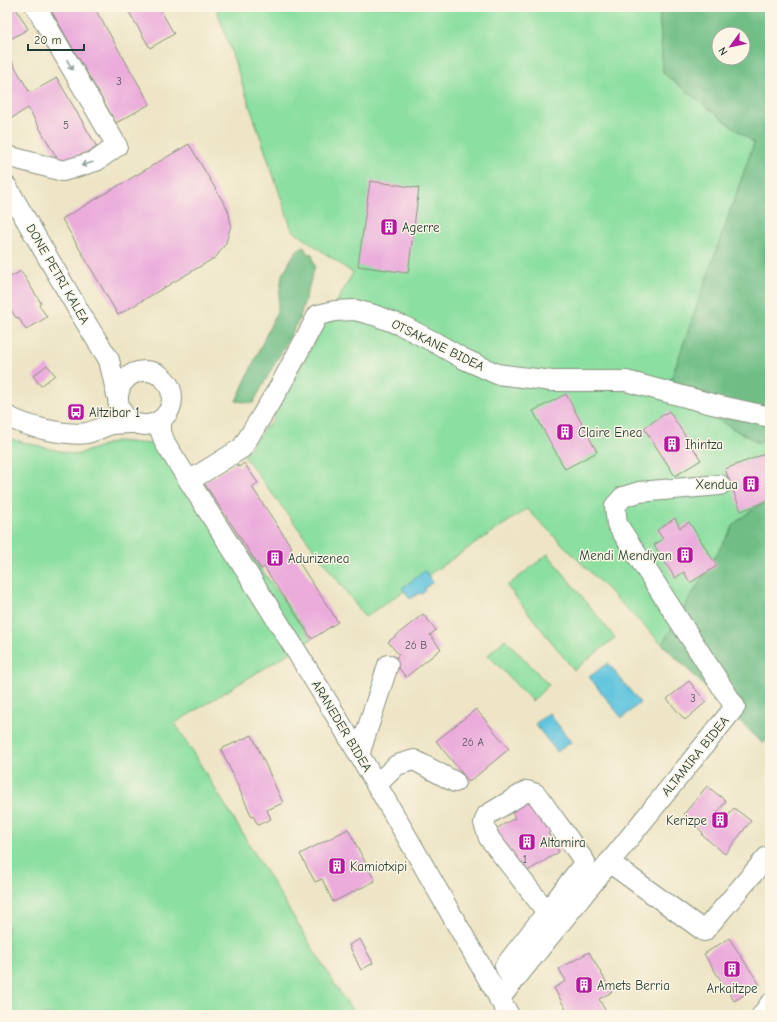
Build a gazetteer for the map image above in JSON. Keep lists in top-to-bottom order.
{
  "streets": {
    "street": [
      "DONE PETRI KALEA",
      "OTSAKANE BIDEA",
      "ARANEDER BIDEA",
      "ALTAMIRA BIDEA"
    ]
  },
  "crossings": [
    ["DONE PETRI KALEA", "ARANEDER BIDEA"],
    ["OTSAKANE BIDEA", "ARANEDER BIDEA"],
    ["ARANEDER BIDEA", "ALTAMIRA BIDEA"]
  ],
  "places": {
    "building": [
      "Agerre",
      "Claire Enea",
      "Ihintza",
      "Xendua",
      "Mendi Mendiyan",
      "Adurizenea",
      "Kerizpe",
      "Altamira",
      "Kamiotxipi",
      "Arkaitzpe",
      "Amets Berria"
    ],
    "bus stop": ["Altzibar 1"]
  },
  "house_numbers": [
    "3",
    "5",
    "26 B",
    "3",
    "26 A",
    "1"
  ],
  "scale_bar": "20 m",
  "north": "bottom left"
}
